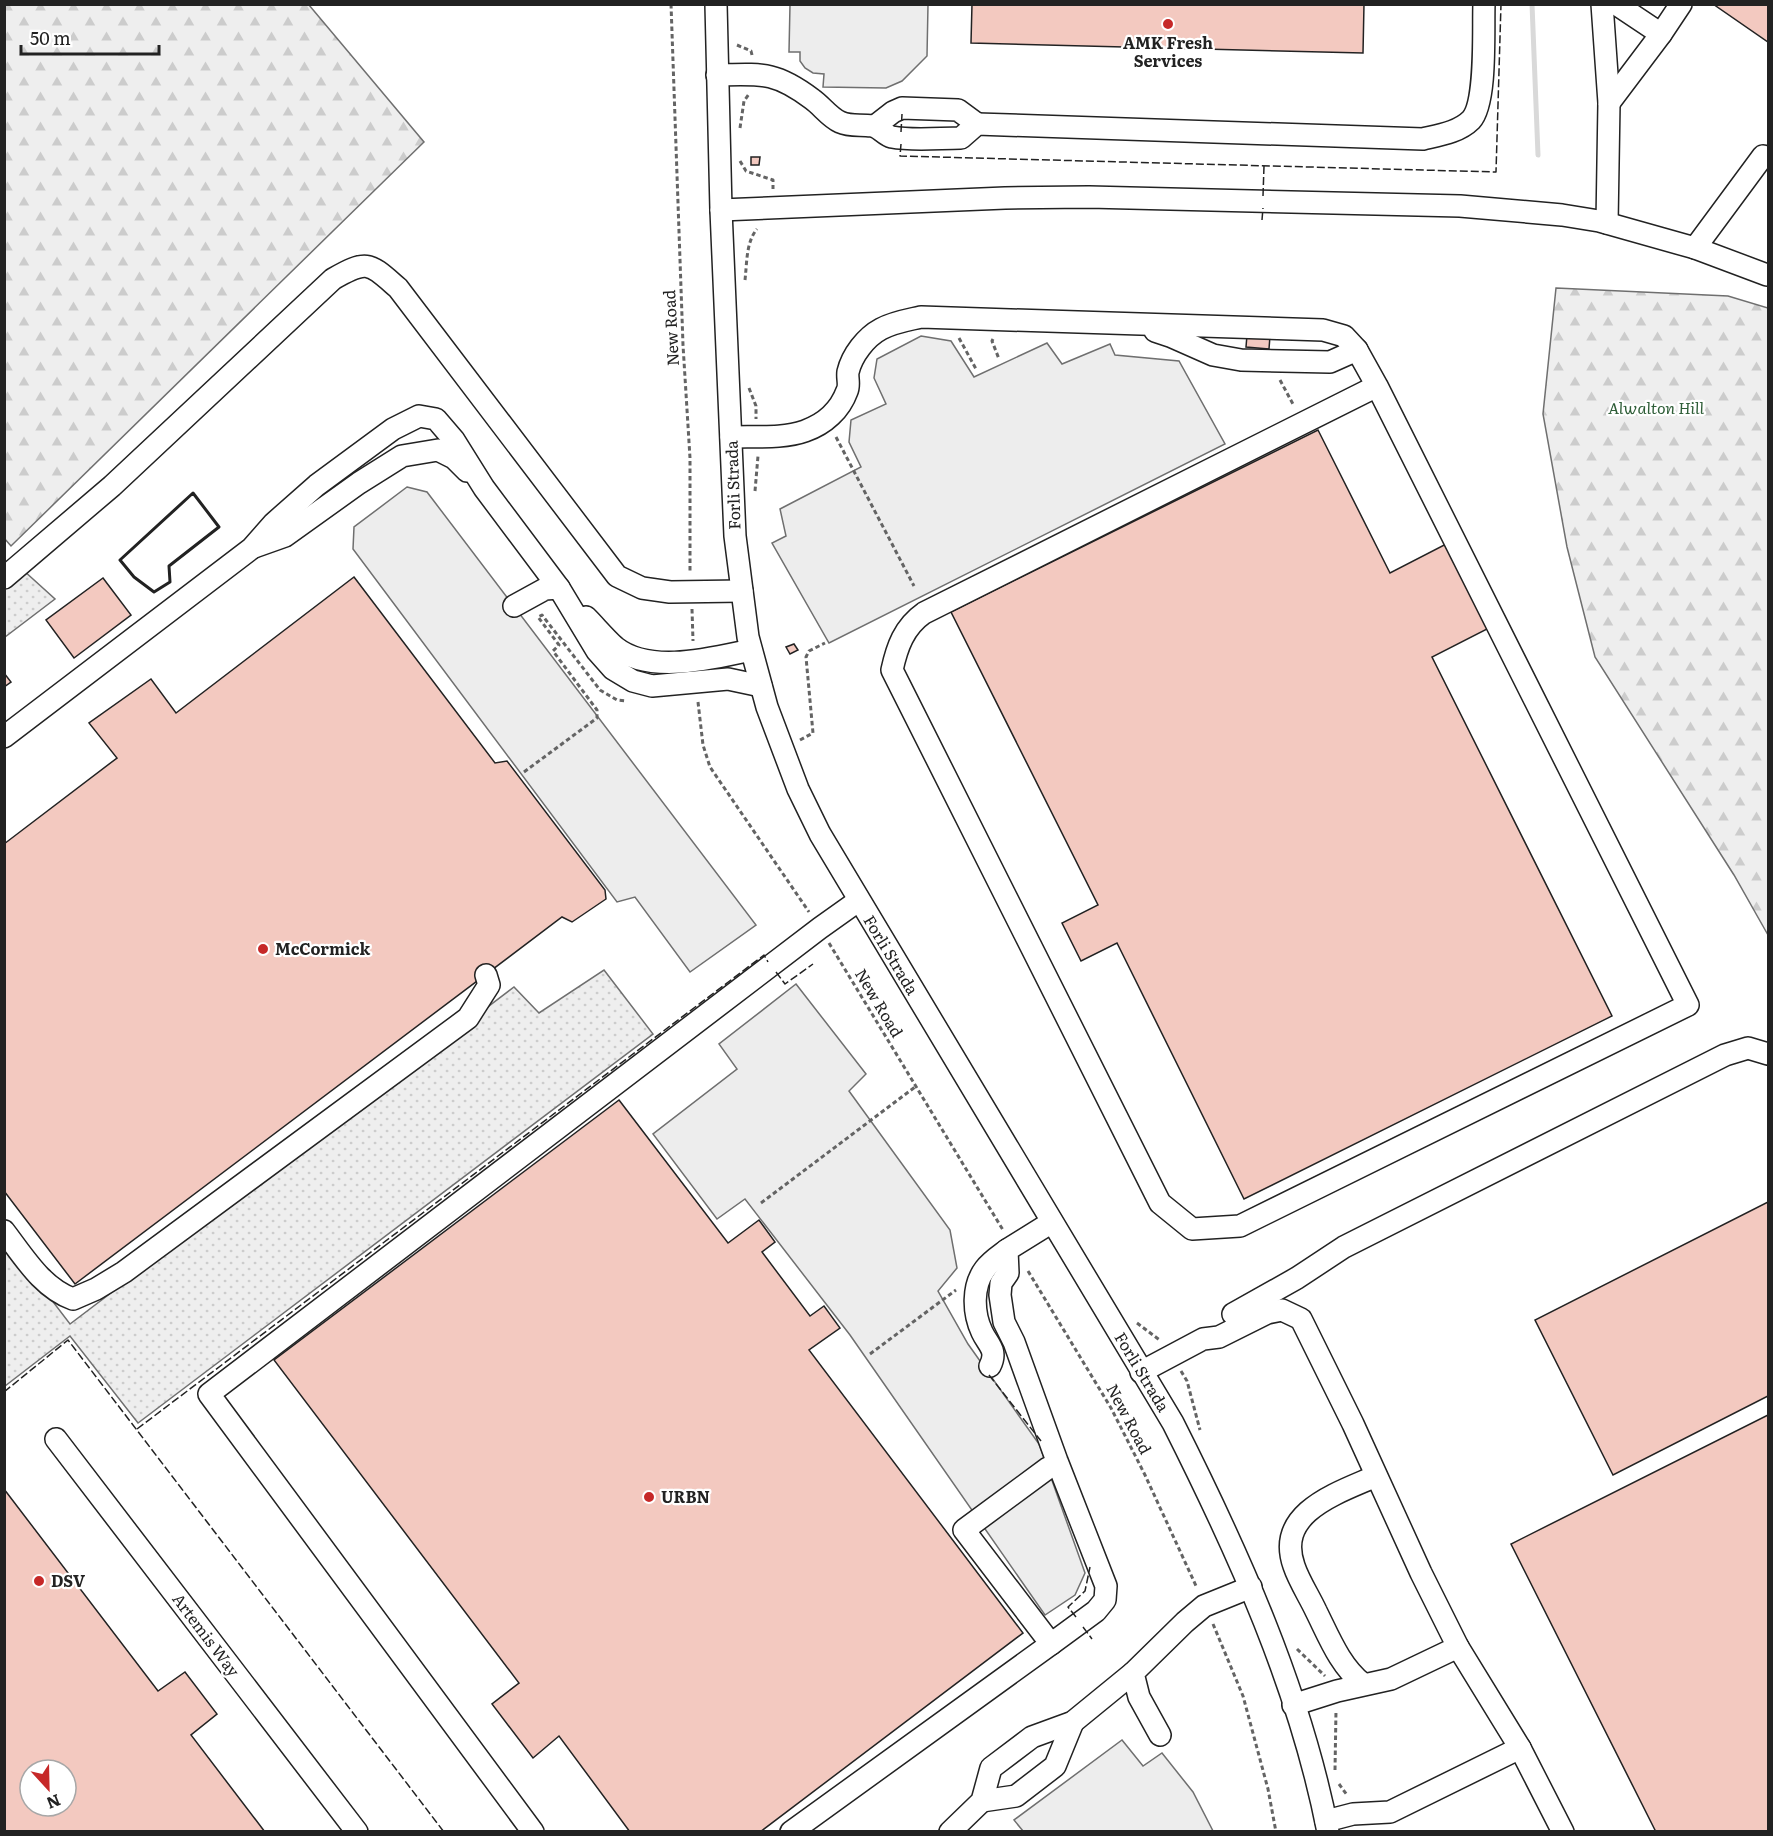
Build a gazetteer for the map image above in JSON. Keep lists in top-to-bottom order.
{
  "streets": {
    "street": ["Forli Strada", "Artemis Way"],
    "path": ["New Road"]
  },
  "parks": ["Alwalton Hill"],
  "places": [
    "AMK Fresh Services",
    "McCormick",
    "URBN",
    "DSV"
  ],
  "scale_bar": "50 m",
  "north": "bottom"
}
